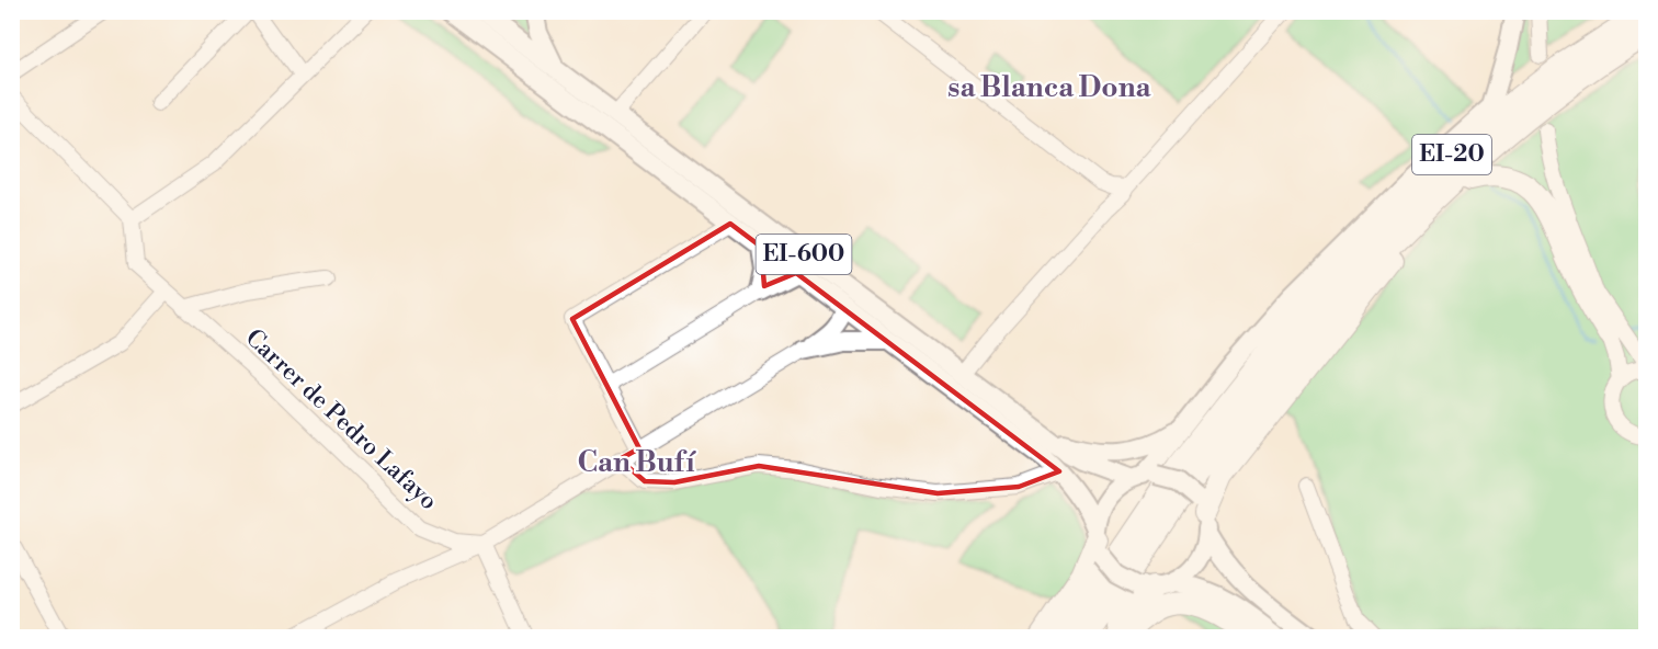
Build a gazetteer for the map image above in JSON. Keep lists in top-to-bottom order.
{
  "streets": {
    "highway": ["EI-20"],
    "main road": ["EI-600"],
    "street": ["Carrer de Pedro Lafayo"]
  },
  "districts": ["sa Blanca Dona", "Can Bufí"]
}
